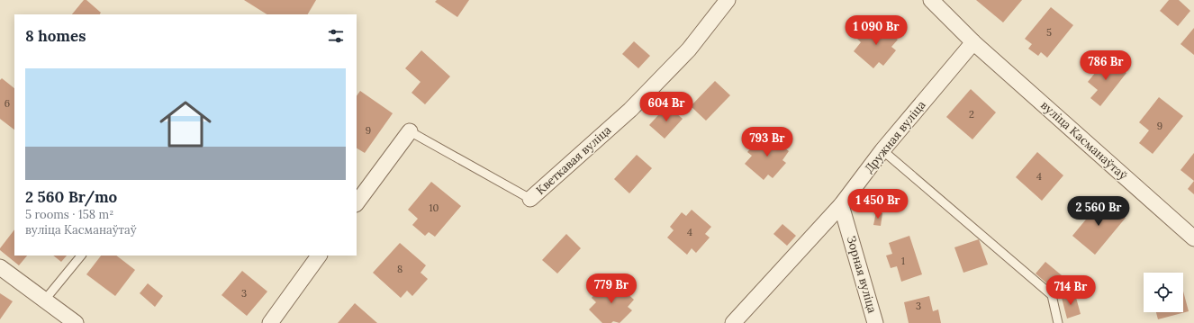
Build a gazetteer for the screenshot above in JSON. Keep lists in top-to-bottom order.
{
  "streets": {
    "street": [
      "Дружная вуліца",
      "вуліца Касманаўтаў",
      "Кветкавая вуліца",
      "Зорная вуліца"
    ]
  },
  "crossings": [
    ["Дружная вуліца", "вуліца Касманаўтаў"],
    ["Дружная вуліца", "Зорная вуліца"]
  ],
  "house_numbers": [
    "5",
    "6",
    "2",
    "9",
    "9",
    "4",
    "10",
    "4",
    "1",
    "8",
    "3",
    "3"
  ],
  "page": {
    "heading": "8 homes",
    "price": [
      "1 090 Br",
      "786 Br",
      "604 Br",
      "793 Br",
      "1 450 Br",
      "2 560 Br",
      "779 Br",
      "714 Br"
    ],
    "list": [
      {
        "name": "2 560 Br/mo",
        "note": "5 rooms · 158 m² · вуліца Касманаўтаў"
      }
    ]
  }
}
